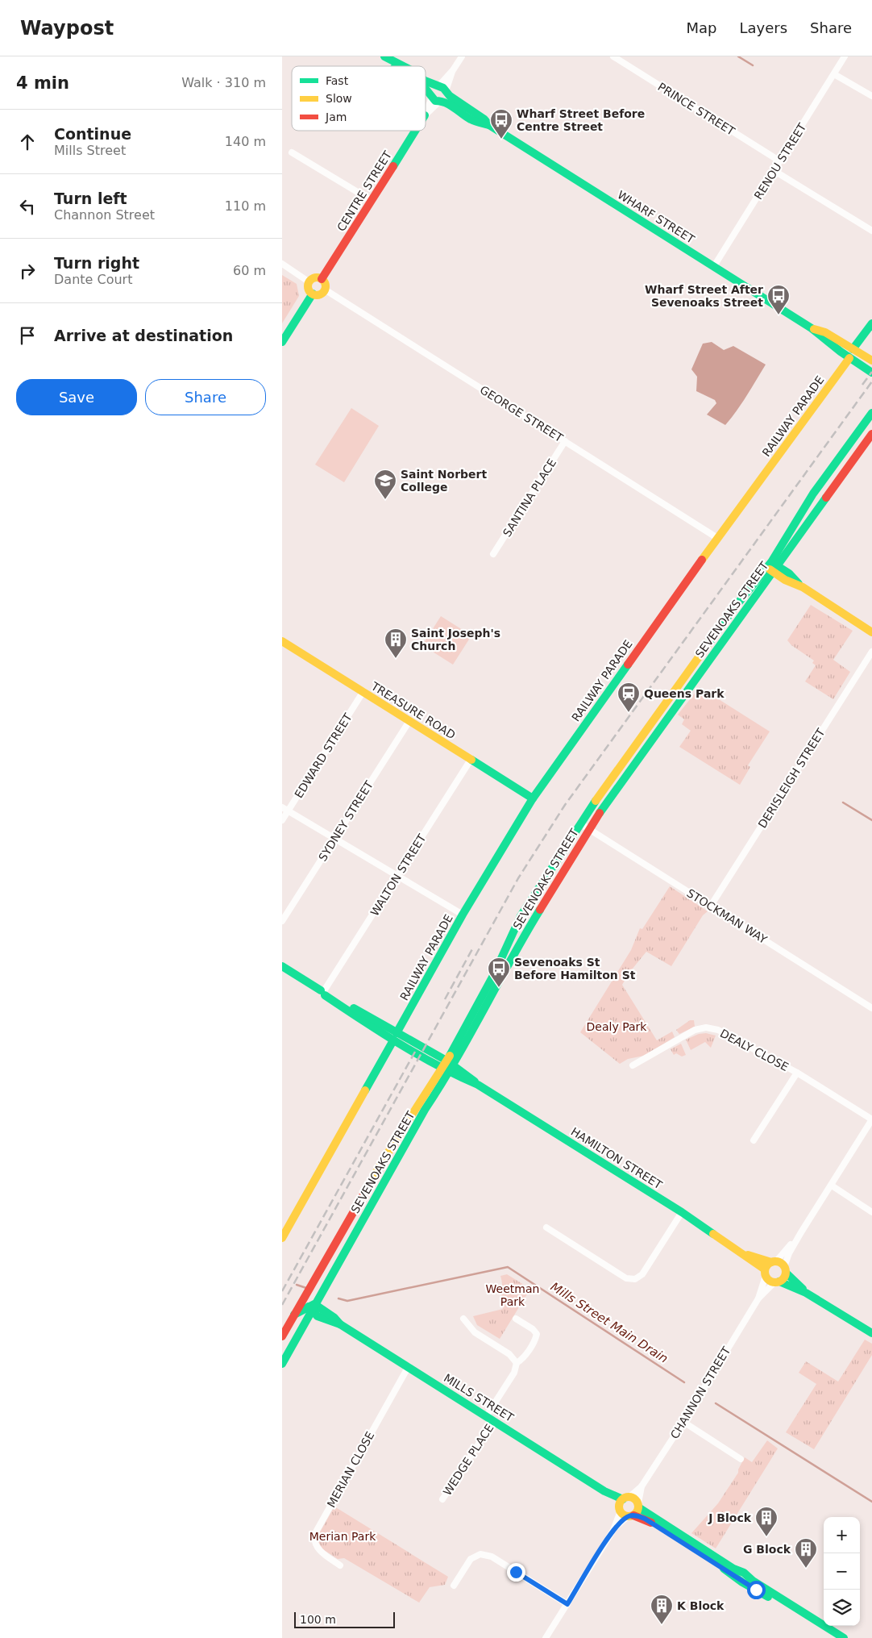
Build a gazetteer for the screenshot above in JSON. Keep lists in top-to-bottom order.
{
  "streets": {
    "street": [
      "PRINCE STREET",
      "RENOU STREET",
      "CENTRE STREET",
      "WHARF STREET",
      "GEORGE STREET",
      "RAILWAY PARADE",
      "SANTINA PLACE",
      "SEVENOAKS STREET",
      "TREASURE ROAD",
      "EDWARD STREET",
      "DERISLEIGH STREET",
      "SYDNEY STREET",
      "WALTON STREET",
      "STOCKMAN WAY",
      "DEALY CLOSE",
      "HAMILTON STREET",
      "CHANNON STREET",
      "MILLS STREET",
      "WEDGE PLACE",
      "MERIAN CLOSE"
    ]
  },
  "crossings": [
    ["PRINCE STREET", "RENOU STREET"],
    ["RENOU STREET", "WHARF STREET"],
    ["CENTRE STREET", "WHARF STREET"],
    ["CENTRE STREET", "GEORGE STREET"],
    ["WHARF STREET", "RAILWAY PARADE"],
    ["GEORGE STREET", "RAILWAY PARADE"],
    ["GEORGE STREET", "SANTINA PLACE"],
    ["RAILWAY PARADE", "TREASURE ROAD"],
    ["RAILWAY PARADE", "HAMILTON STREET"],
    ["SEVENOAKS STREET", "STOCKMAN WAY"],
    ["SEVENOAKS STREET", "HAMILTON STREET"],
    ["SEVENOAKS STREET", "MILLS STREET"],
    ["TREASURE ROAD", "EDWARD STREET"],
    ["TREASURE ROAD", "SYDNEY STREET"],
    ["TREASURE ROAD", "WALTON STREET"],
    ["DERISLEIGH STREET", "STOCKMAN WAY"],
    ["WALTON STREET", "HAMILTON STREET"],
    ["HAMILTON STREET", "CHANNON STREET"],
    ["CHANNON STREET", "MILLS STREET"],
    ["MILLS STREET", "WEDGE PLACE"],
    ["MILLS STREET", "MERIAN CLOSE"]
  ],
  "water": ["Mills Street Main Drain"],
  "parks": ["Dealy Park", "Weetman Park", "Merian Park"],
  "places": {
    "bus stop": ["Wharf Street Before Centre Street", "Wharf Street After Sevenoaks Street", "Sevenoaks St Before Hamilton St"],
    "school or university": ["Saint Norbert College"],
    "building": [
      "Saint Joseph's Church",
      "J Block",
      "G Block",
      "K Block"
    ],
    "station": ["Queens Park"]
  },
  "legend": ["Fast", "Slow", "Jam"],
  "scale_bar": "100 m",
  "page": {
    "header": "Waypost",
    "nav": ["Map", "Layers", "Share"],
    "heading": ["4 min", "Walk · 310 m"],
    "list": [
      ["Continue", "Mills Street", "140 m"],
      ["Turn left", "Channon Street", "110 m"],
      ["Turn right", "Dante Court", "60 m"],
      "Arrive at destination"
    ],
    "buttons": ["Save", "Share"],
    "map_buttons": ["+", "−"],
    "scale": "100 m"
  }
}
